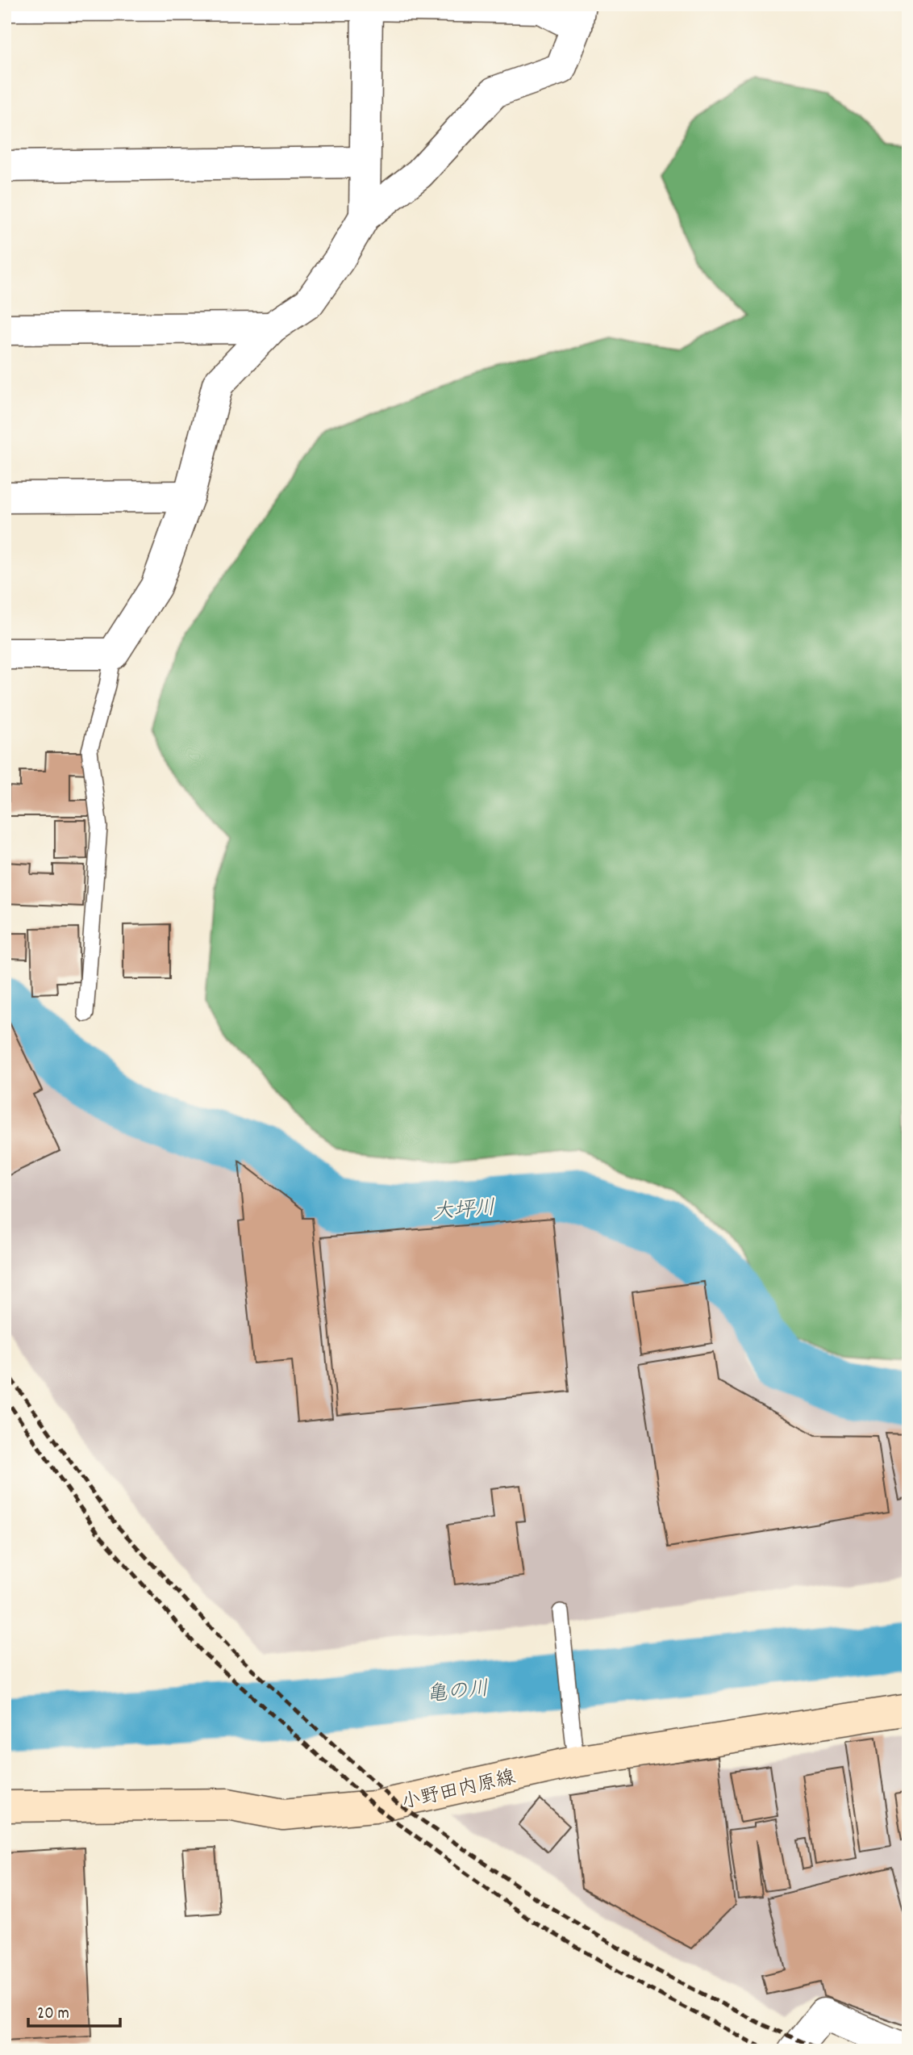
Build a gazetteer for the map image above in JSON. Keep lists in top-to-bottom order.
{
  "streets": {
    "main road": ["小野田内原線"]
  },
  "water": ["大坪川", "亀の川"],
  "scale_bar": "20 m"
}
